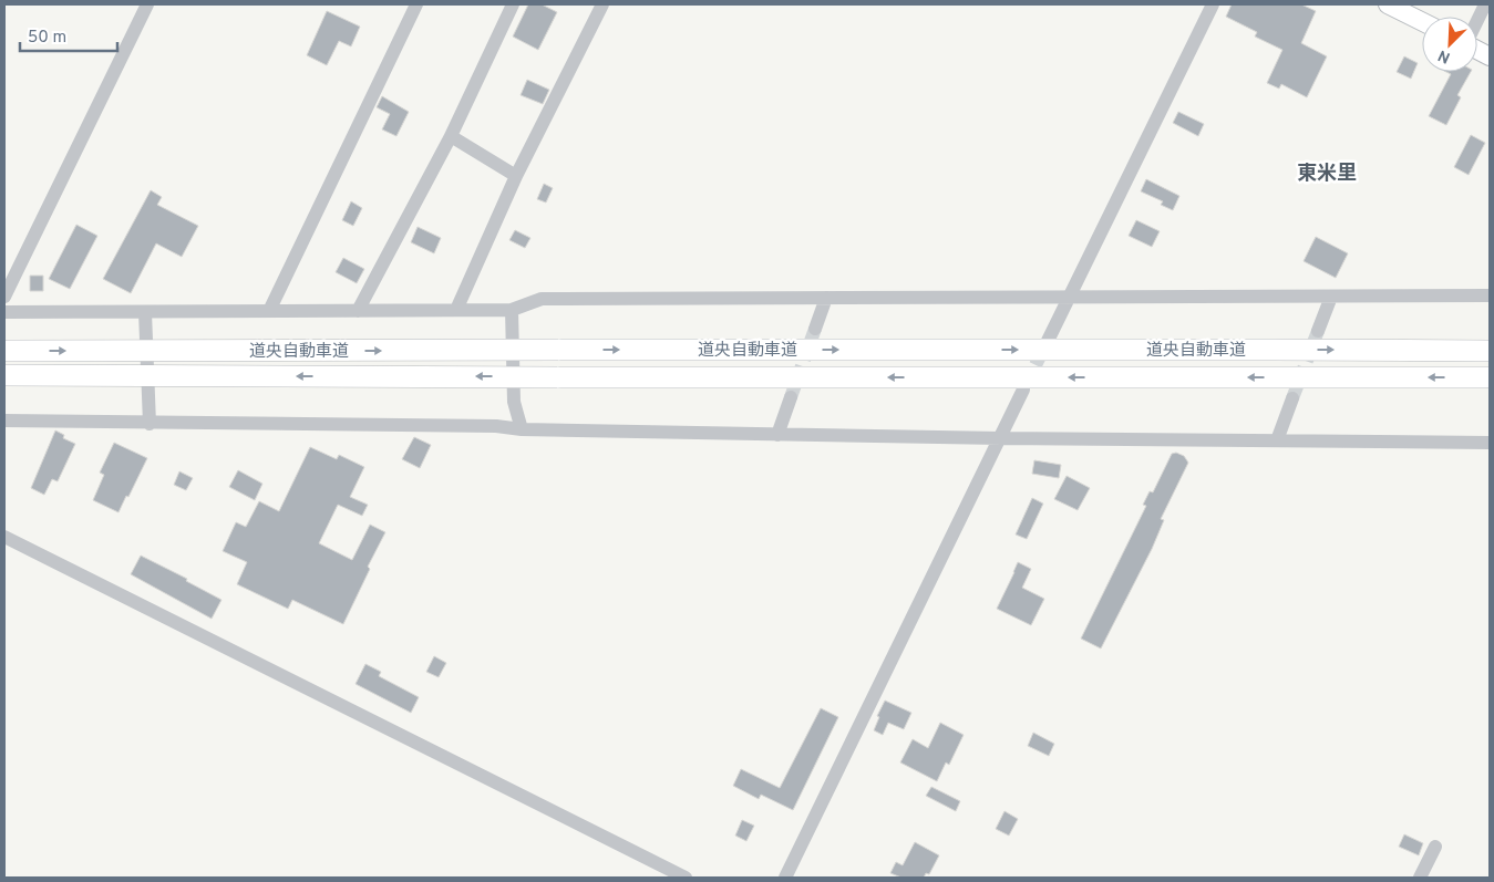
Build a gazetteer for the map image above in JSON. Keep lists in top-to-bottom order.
{
  "streets": {
    "highway": ["道央自動車道"]
  },
  "districts": ["東米里"],
  "scale_bar": "50 m",
  "north": "bottom left"
}
